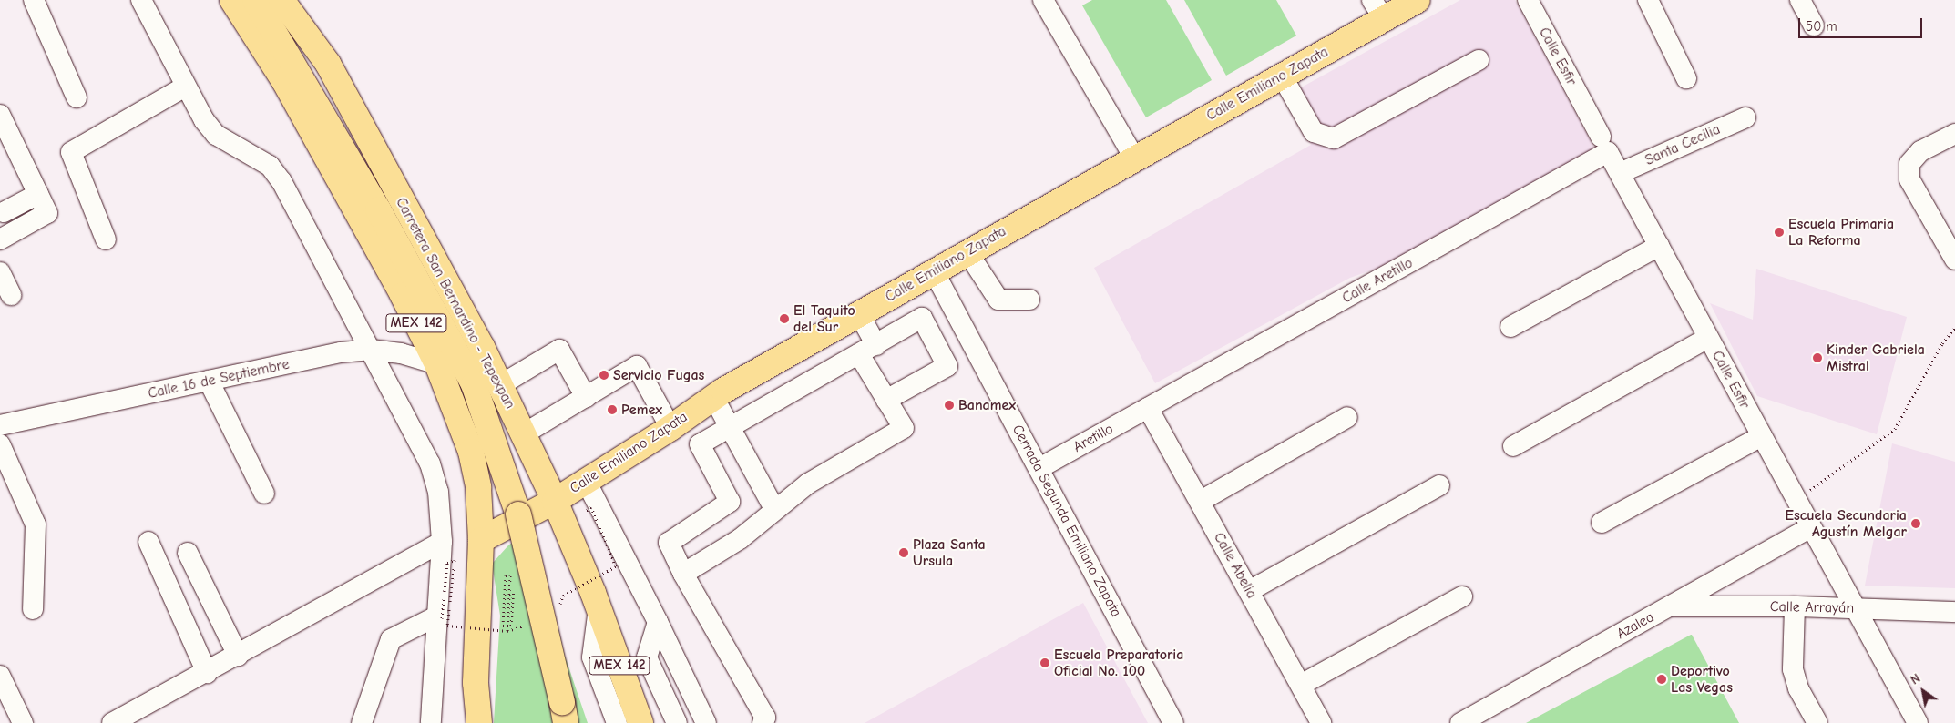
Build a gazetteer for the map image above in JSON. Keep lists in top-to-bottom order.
{
  "streets": {
    "main road": ["Calle Emiliano Zapata", "Carretera San Bernardino - Tepexpan", "MEX 142"],
    "street": [
      "Calle Esfir",
      "Santa Cecilia",
      "Calle Aretillo",
      "Calle 16 de Septiembre",
      "Aretillo",
      "Cerrada Segunda Emiliano Zapata",
      "Calle Abelia",
      "Calle Arrayán",
      "Azalea"
    ]
  },
  "crossings": [
    ["Calle Esfir", "Santa Cecilia"],
    ["Calle Esfir", "Calle Aretillo"],
    ["Calle Esfir", "Calle Arrayán"],
    ["Calle Esfir", "Azalea"],
    ["Calle Emiliano Zapata", "Carretera San Bernardino - Tepexpan"],
    ["Calle Emiliano Zapata", "MEX 142"],
    ["Calle Emiliano Zapata", "Cerrada Segunda Emiliano Zapata"],
    ["Calle Aretillo", "Aretillo"],
    ["Calle Aretillo", "Calle Abelia"],
    ["MEX 142", "Calle 16 de Septiembre"],
    ["Aretillo", "Cerrada Segunda Emiliano Zapata"],
    ["Aretillo", "Calle Abelia"],
    ["Calle Arrayán", "Azalea"]
  ],
  "places": [
    "Escuela Primaria La Reforma",
    "El Taquito del Sur",
    "Kinder Gabriela Mistral",
    "Servicio Fugas",
    "Banamex",
    "Pemex",
    "Escuela Secundaria Agustín Melgar",
    "Plaza Santa Ursula",
    "Escuela Preparatoria Oficial No. 100",
    "Deportivo Las Vegas"
  ],
  "scale_bar": "50 m",
  "north": "top left"
}
